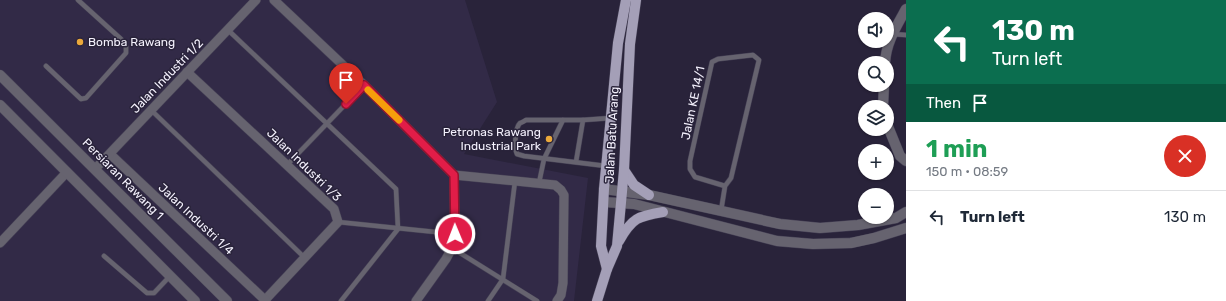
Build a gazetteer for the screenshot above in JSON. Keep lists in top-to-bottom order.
{
  "streets": {
    "main road": ["Jalan Batu Arang"],
    "street": [
      "Jalan Industri 1/2",
      "Jalan Industri 1/3",
      "Persiaran Rawang 1",
      "Jalan Industri 1/4"
    ],
    "lane": ["Jalan KE 14/1"]
  },
  "crossings": [
    ["Jalan Industri 1/2", "Jalan Industri 1/3"],
    ["Jalan Industri 1/2", "Persiaran Rawang 1"],
    ["Jalan Industri 1/2", "Jalan Industri 1/4"],
    ["Jalan Industri 1/3", "Jalan Industri 1/4"]
  ],
  "places": ["Bomba Rawang", "Petronas Rawang Industrial Park"],
  "page": {
    "turn": ["130 m", "Turn left"],
    "map_buttons": ["+", "−"],
    "then": "Then",
    "heading": ["1 min", "150 m · 08:59"],
    "list": [
      {
        "name": "Turn left",
        "value": "130 m"
      }
    ]
  }
}
